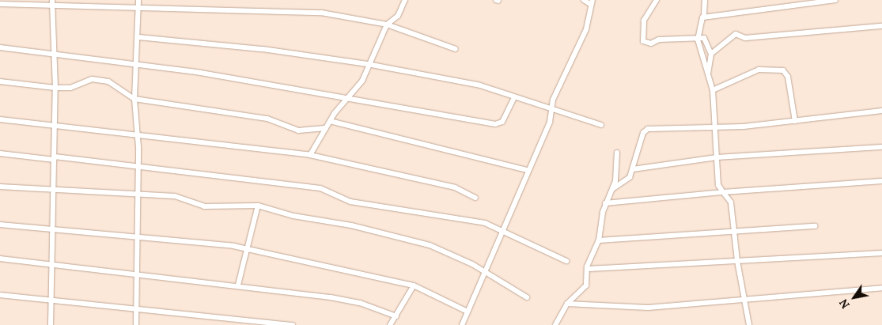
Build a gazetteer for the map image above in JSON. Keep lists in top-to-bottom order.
{
  "north": "bottom left"
}
